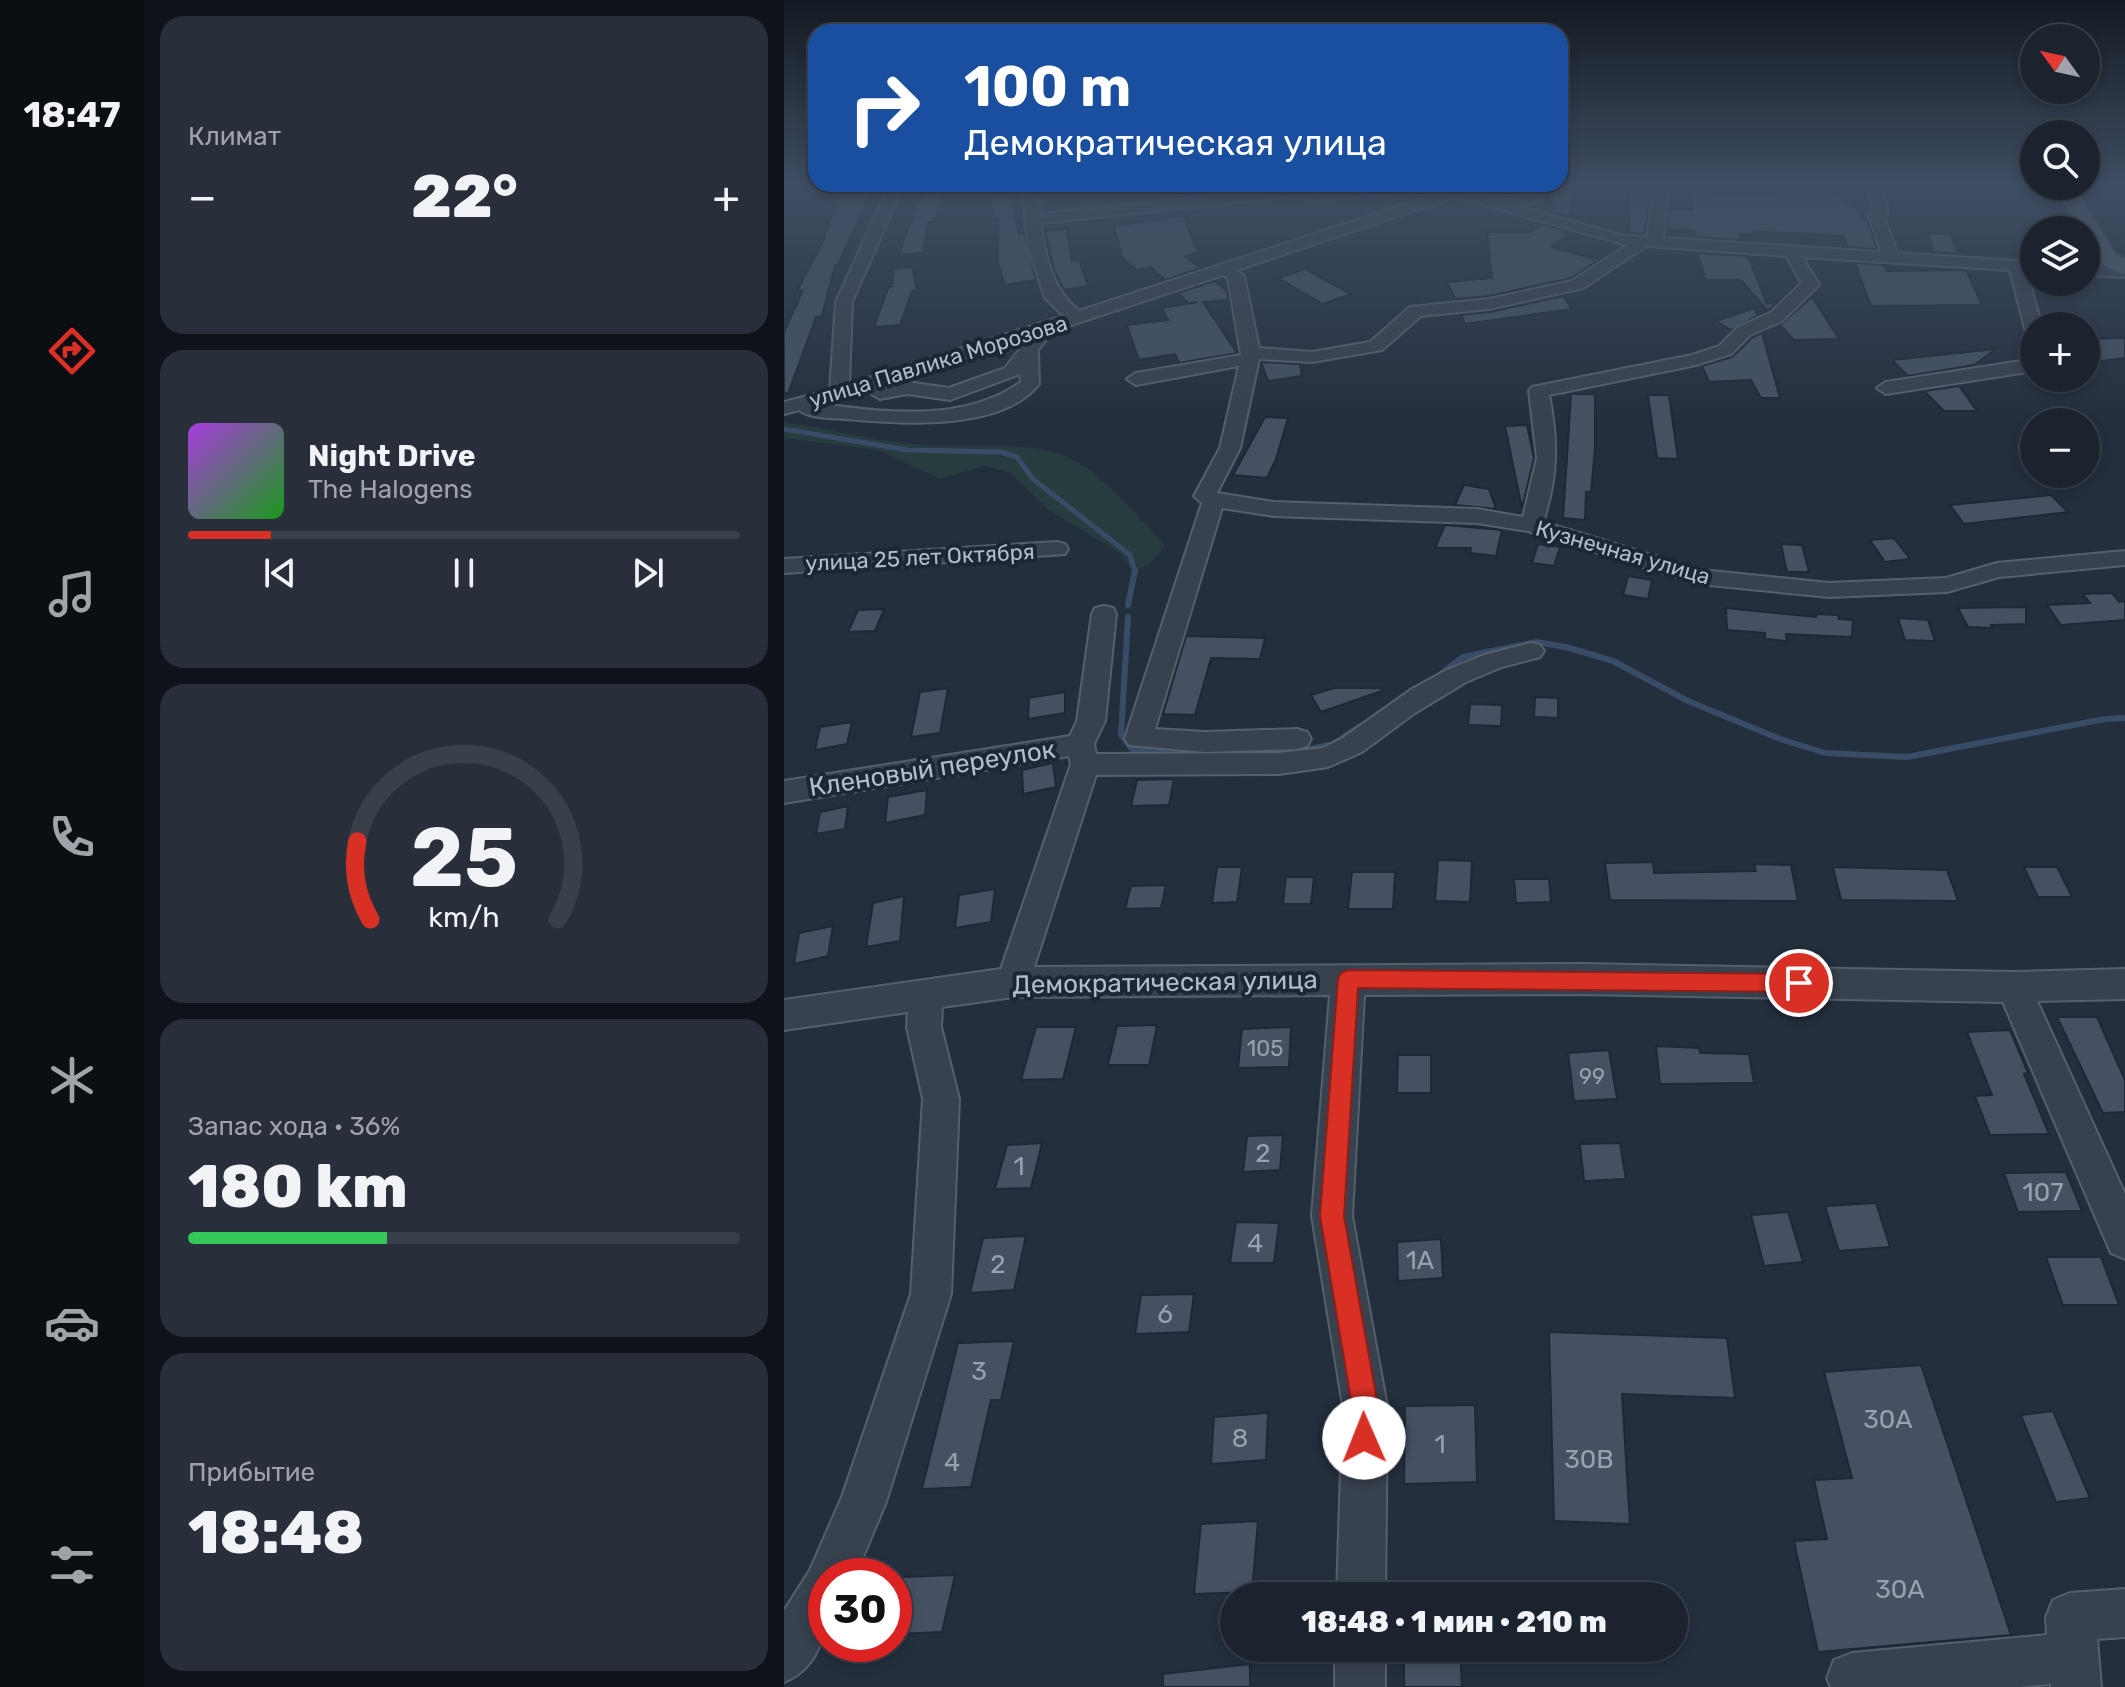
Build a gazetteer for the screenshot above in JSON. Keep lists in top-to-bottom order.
{
  "streets": {
    "street": [
      "улица Павлика Морозова",
      "Кузнечная улица",
      "улица 25 лет Октября",
      "Кленовый переулок",
      "Демократическая улица"
    ]
  },
  "house_numbers": [
    "105",
    "99",
    "2",
    "1",
    "107",
    "4",
    "1А",
    "2",
    "6",
    "3",
    "30А",
    "8",
    "1",
    "30В",
    "4",
    "30А"
  ],
  "north": "top left",
  "page": {
    "tabs": "18:47",
    "tile": [
      "Климат",
      ["Запас хода · 36%", "180 km"],
      ["Прибытие", "18:48"]
    ],
    "map_buttons": ["+", "−"],
    "turn": ["100 m", "Демократическая улица"],
    "heat": ["−", "22°", "+"],
    "song": ["Night Drive", "The Halogens"],
    "limit": "30",
    "trip": "18:48 · 1 мин · 210 m",
    "gauge": ["25", "km/h"]
  }
}
